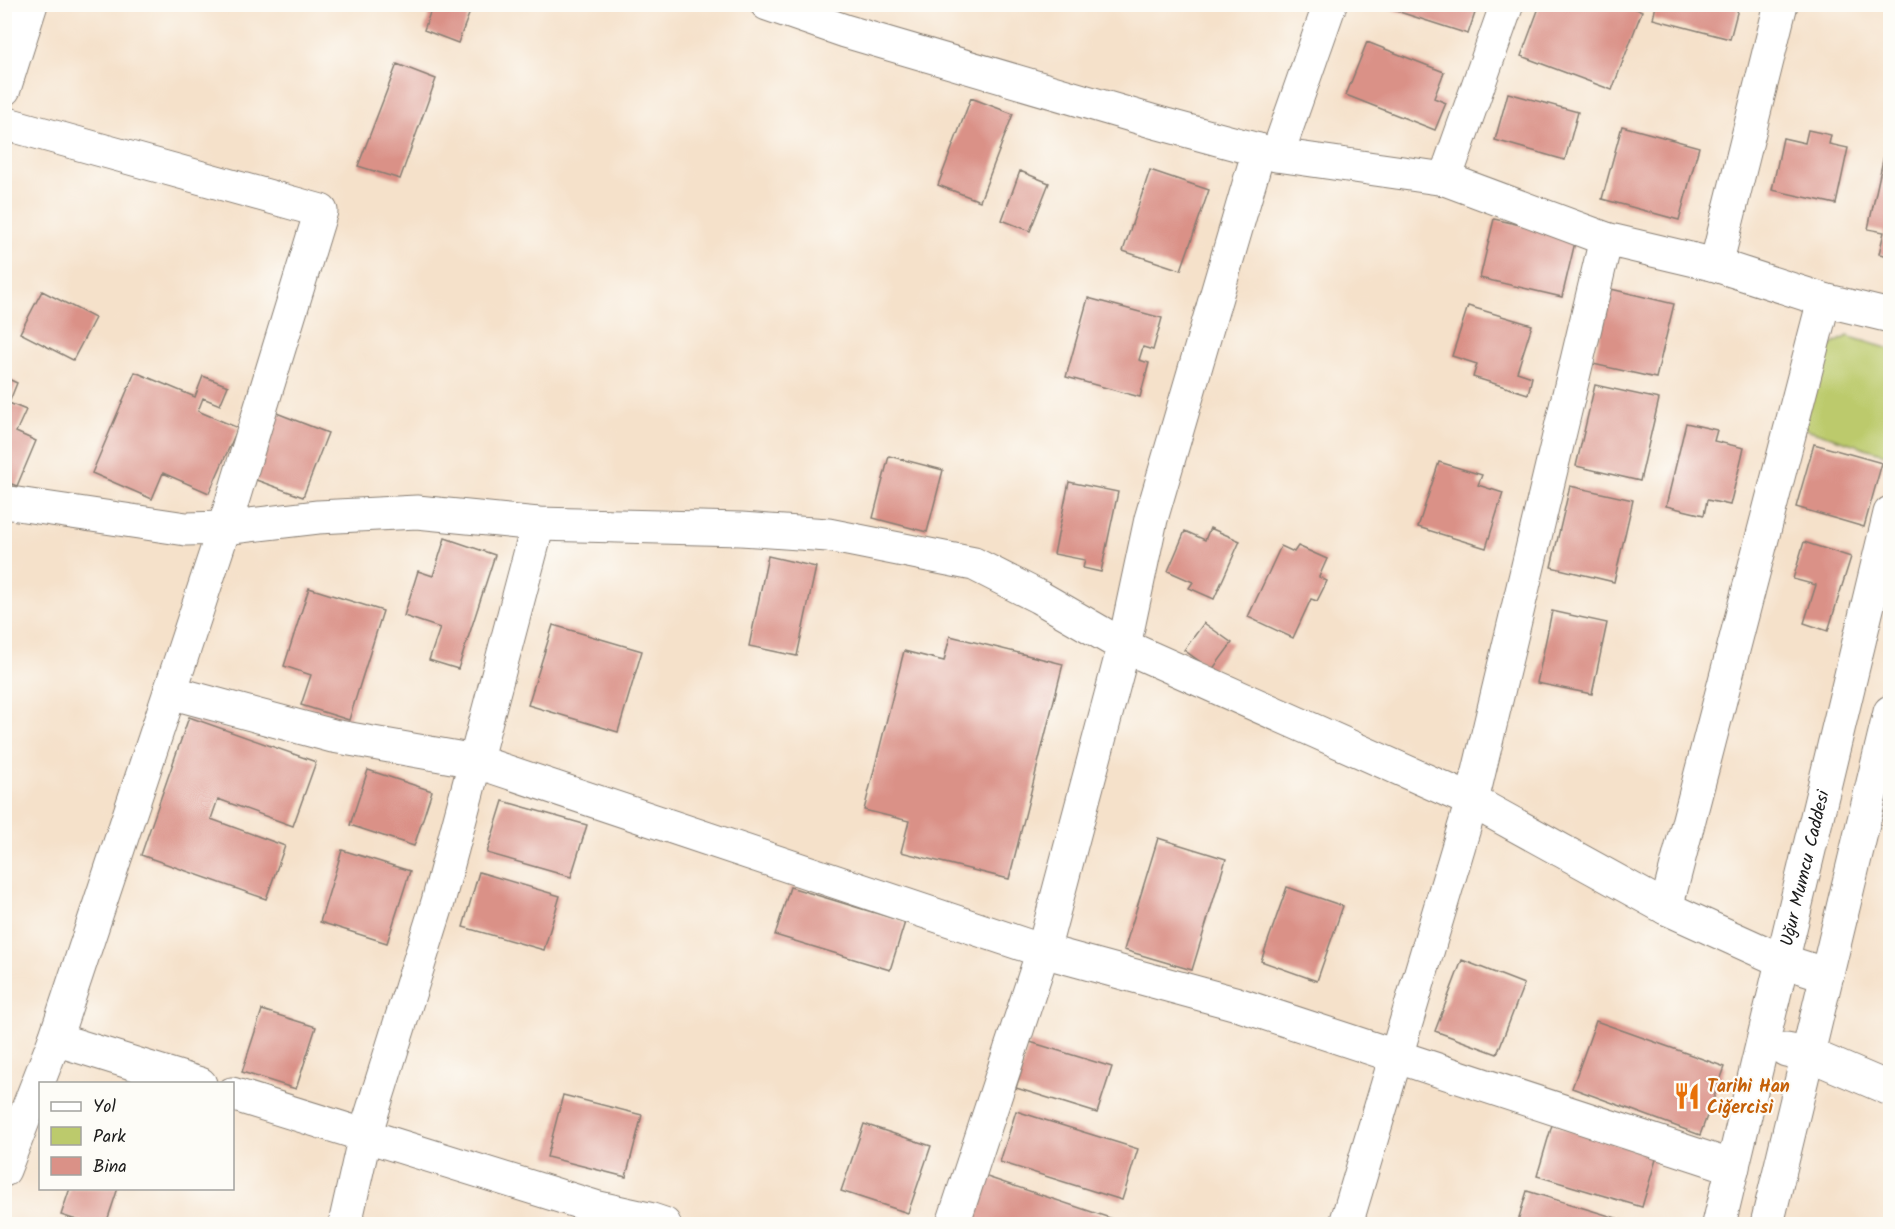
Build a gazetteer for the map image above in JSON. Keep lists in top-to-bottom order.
{
  "streets": {
    "street": ["Uğur Mumcu Caddesi"]
  },
  "places": {
    "restaurant": ["Tarihi Han Ciğercisi"]
  },
  "legend": ["Yol", "Park", "Bina"]
}
